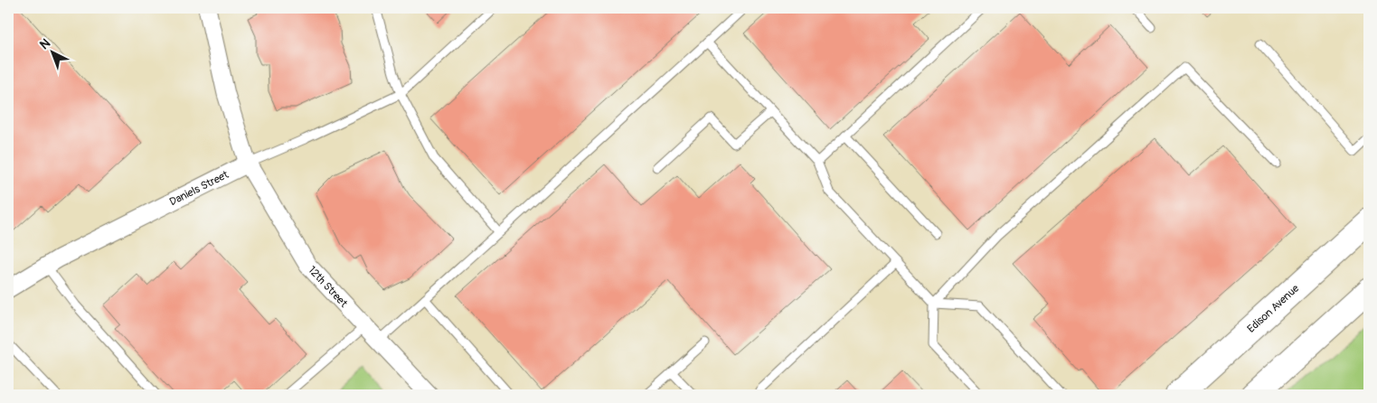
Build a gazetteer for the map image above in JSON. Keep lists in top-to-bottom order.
{
  "streets": {
    "main road": ["Edison Avenue"],
    "street": ["Daniels Street", "12th Street"]
  },
  "crossings": [
    ["Daniels Street", "12th Street"]
  ],
  "north": "top left"
}
